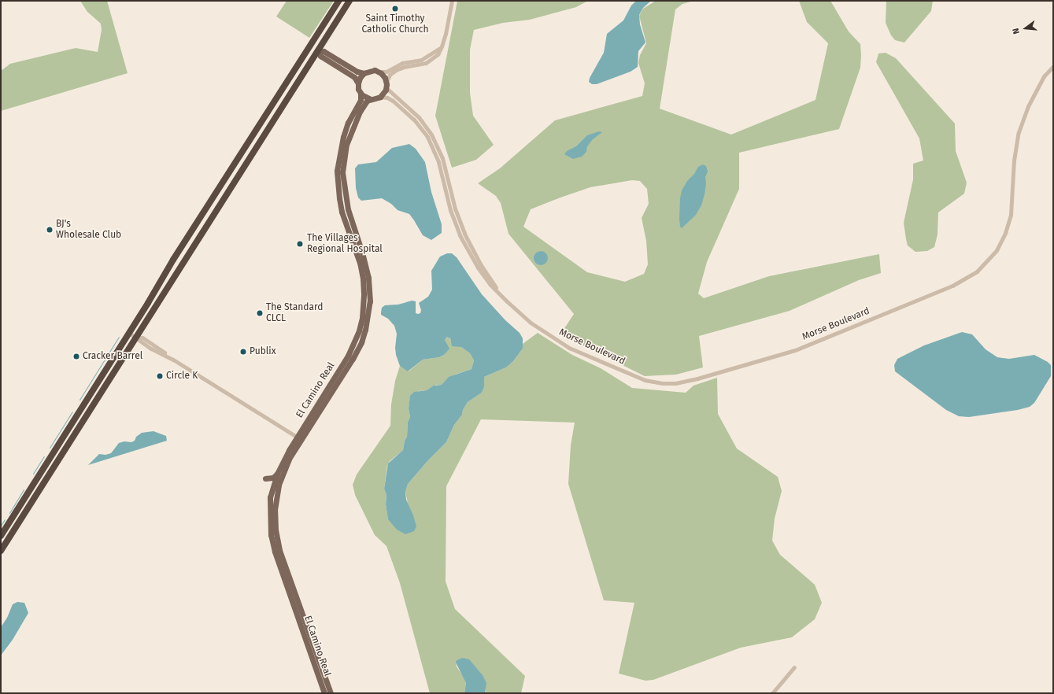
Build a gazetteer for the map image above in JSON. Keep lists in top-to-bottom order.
{
  "streets": {
    "main road": ["El Camino Real"],
    "street": ["Morse Boulevard"]
  },
  "crossings": [
    ["Morse Boulevard", "El Camino Real"]
  ],
  "places": [
    "Saint Timothy Catholic Church",
    "BJ's Wholesale Club",
    "The Villages Regional Hospital",
    "The Standard CLCL",
    "Publix",
    "Cracker Barrel",
    "Circle K"
  ],
  "north": "left"
}
